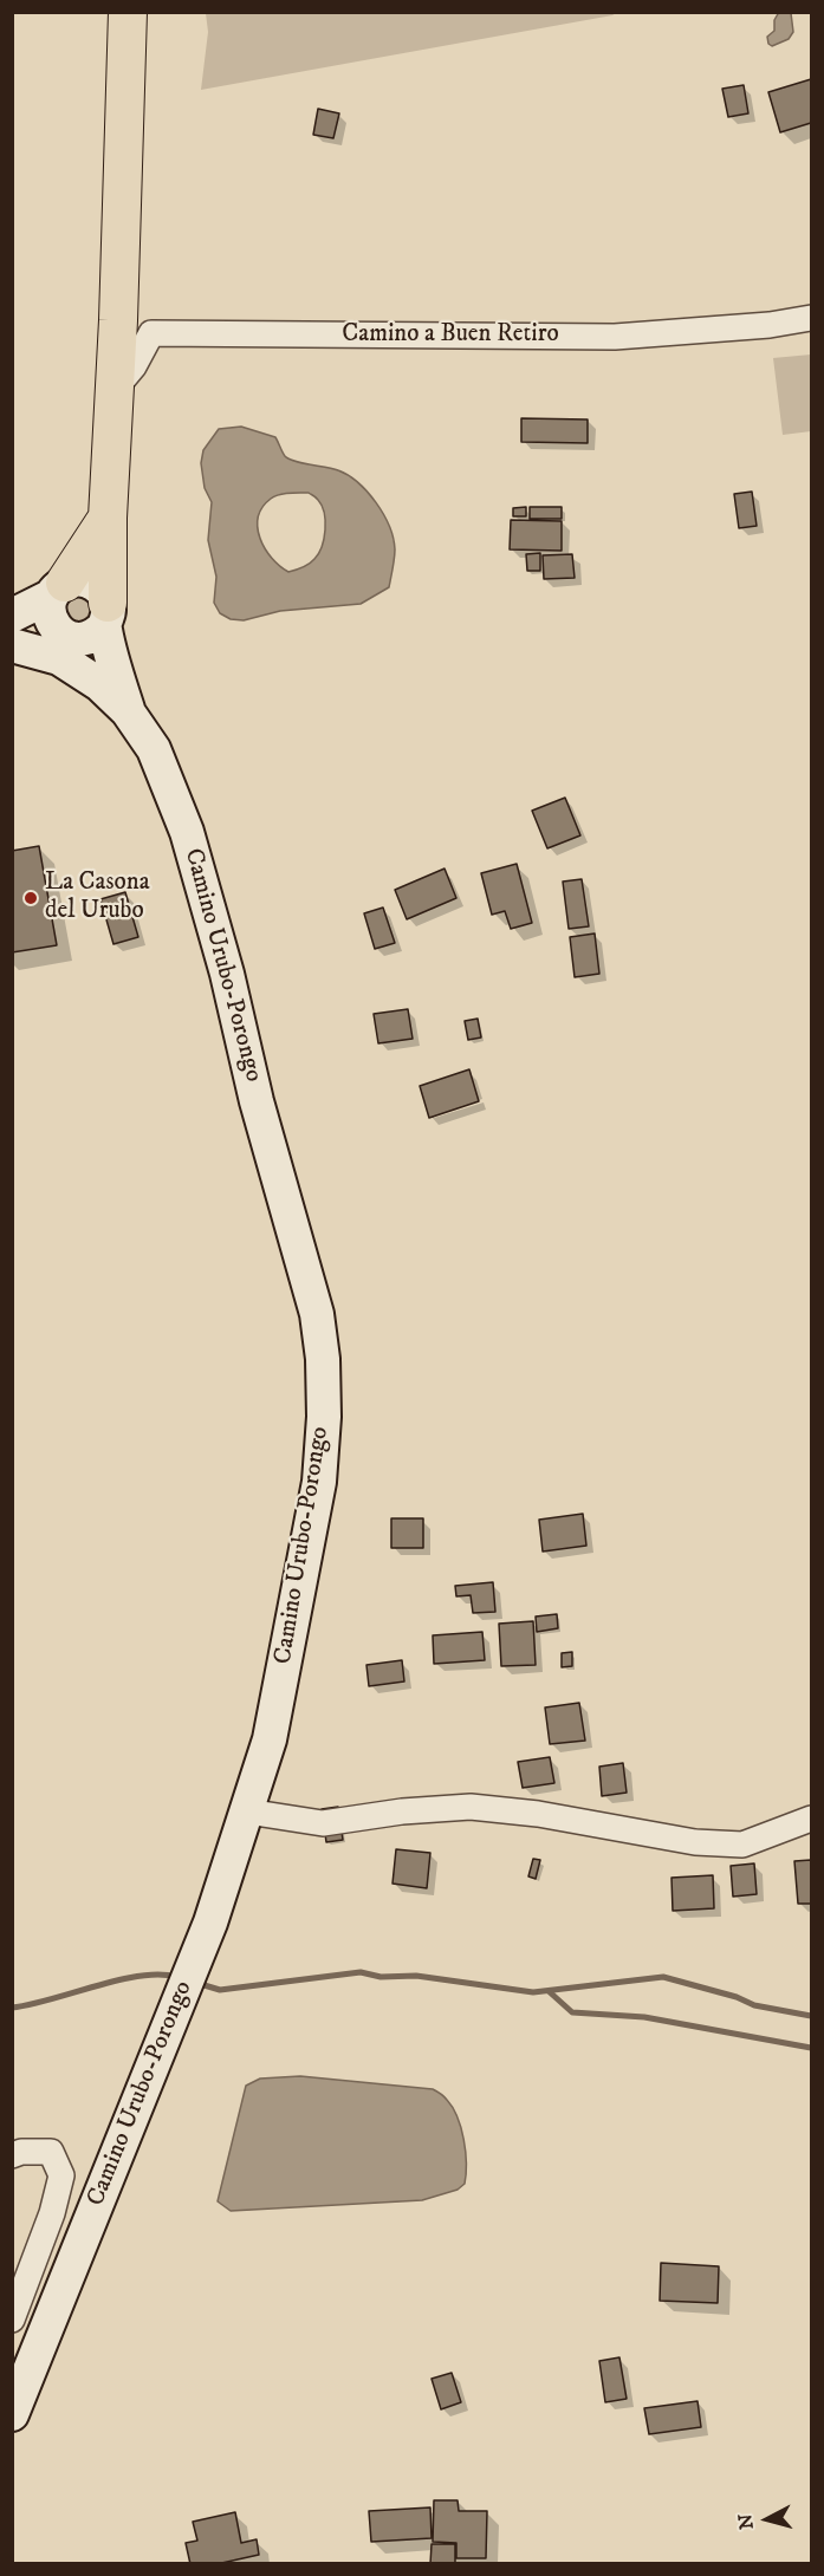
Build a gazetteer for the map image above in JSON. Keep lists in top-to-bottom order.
{
  "streets": {
    "main road": ["Camino Urubo-Porongo"],
    "street": ["Camino a Buen Retiro"]
  },
  "places": ["La Casona del Urubo"],
  "north": "left"
}
